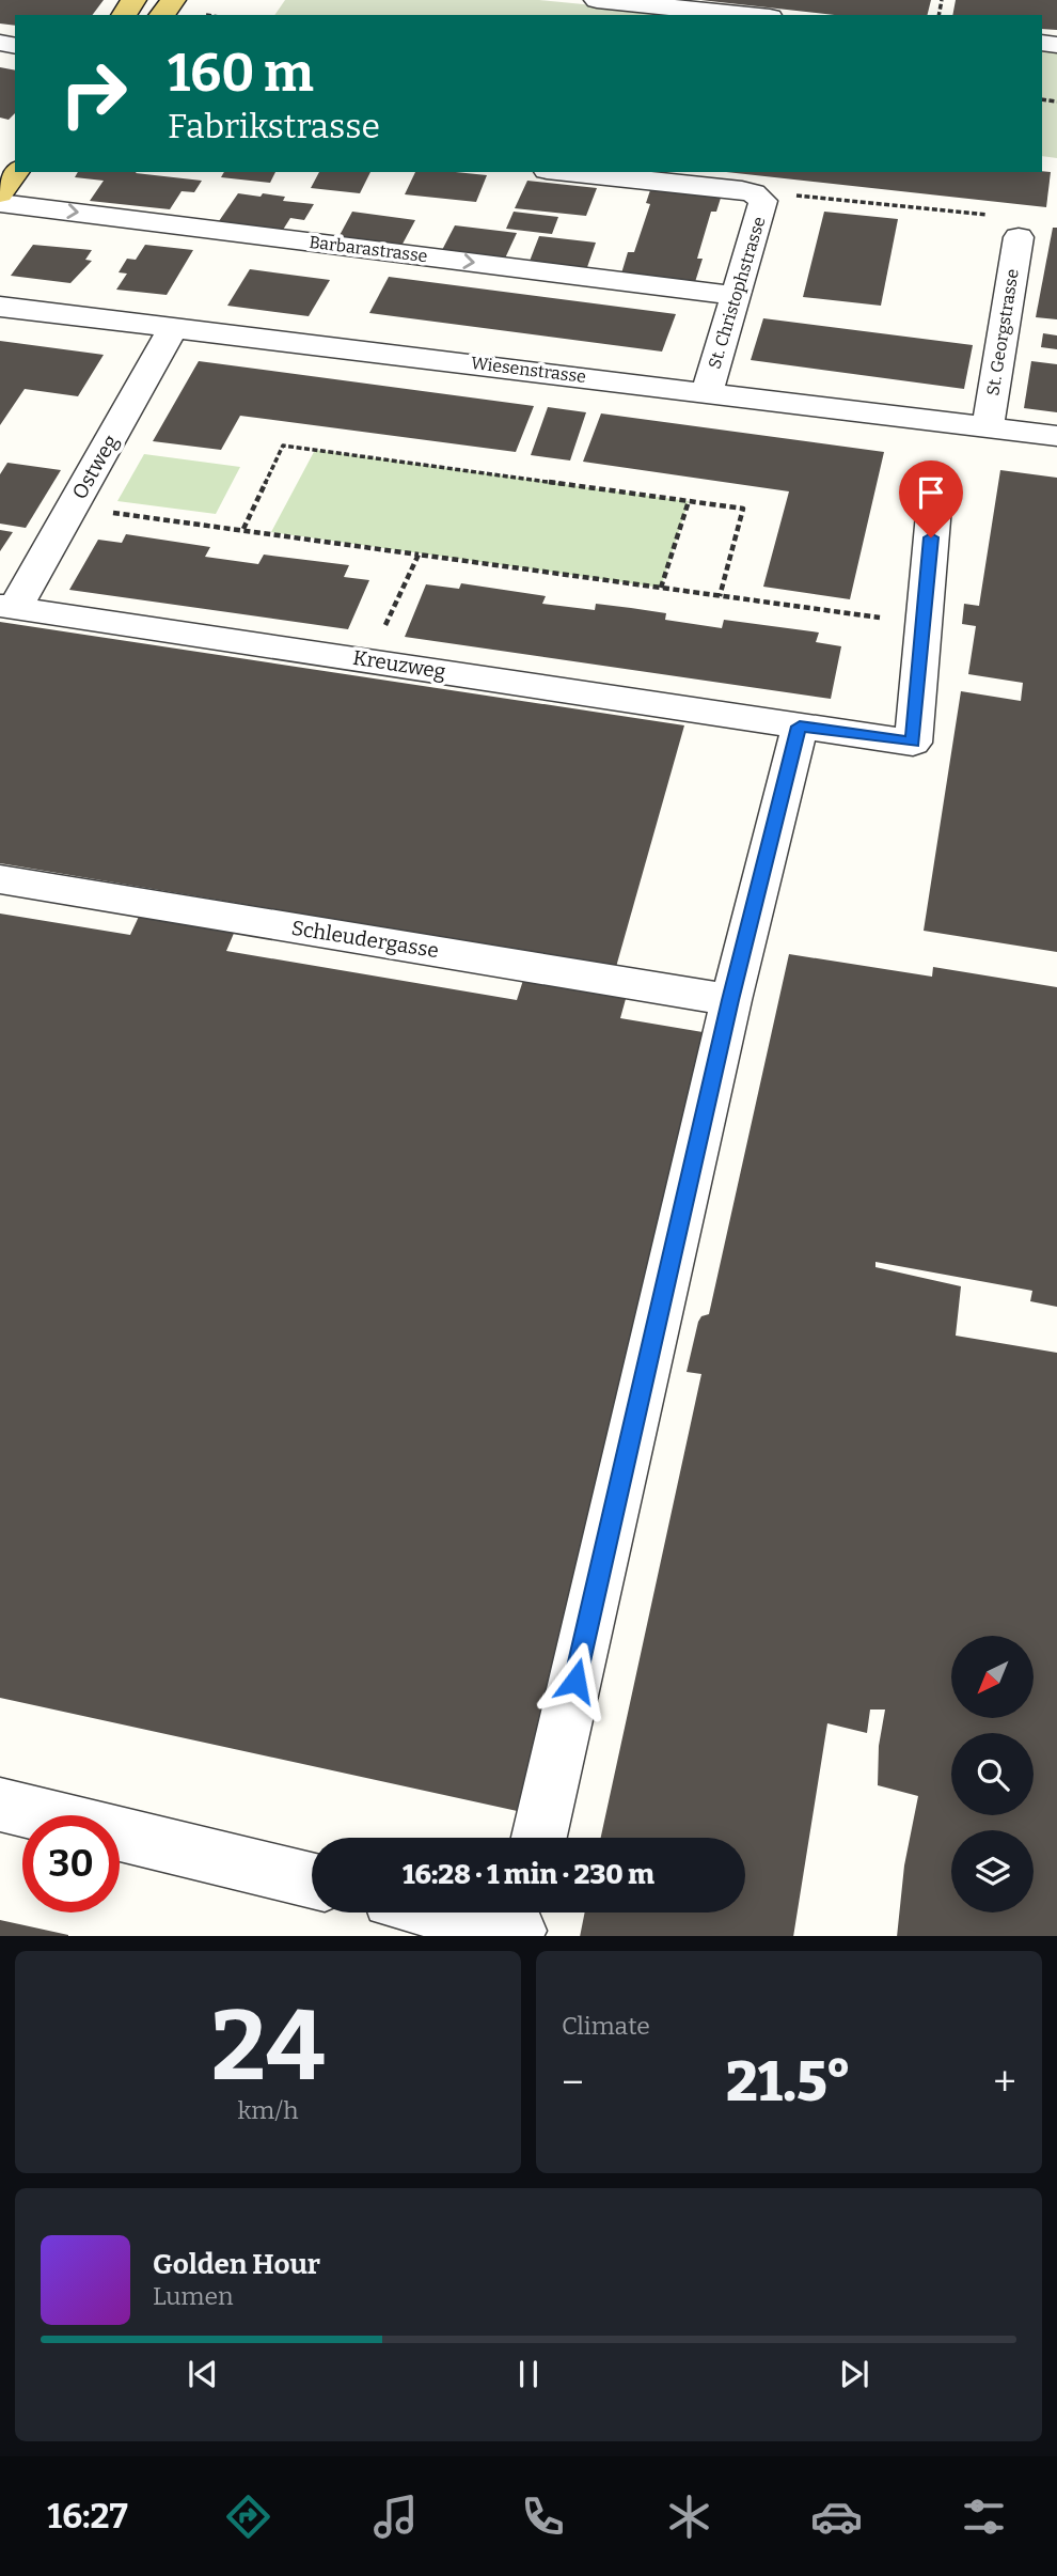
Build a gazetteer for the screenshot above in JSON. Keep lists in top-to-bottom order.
{
  "streets": {
    "street": [
      "Barbarastrasse",
      "St. Christophstrasse",
      "St. Georgstrasse",
      "Wiesenstrasse",
      "Ostweg",
      "Kreuzweg",
      "Schleudergasse"
    ]
  },
  "crossings": [
    ["Barbarastrasse", "St. Christophstrasse"],
    ["St. Christophstrasse", "Wiesenstrasse"],
    ["St. Georgstrasse", "Wiesenstrasse"],
    ["Wiesenstrasse", "Ostweg"],
    ["Ostweg", "Kreuzweg"]
  ],
  "north": "bottom left",
  "page": {
    "turn": ["160 m", "Fabrikstrasse"],
    "limit": "30",
    "trip": "16:28 · 1 min · 230 m",
    "tile": [
      ["24", "km/h"],
      "Climate"
    ],
    "heat": ["−", "21.5°", "+"],
    "song": ["Golden Hour", "Lumen"],
    "tabs": "16:27"
  }
}
